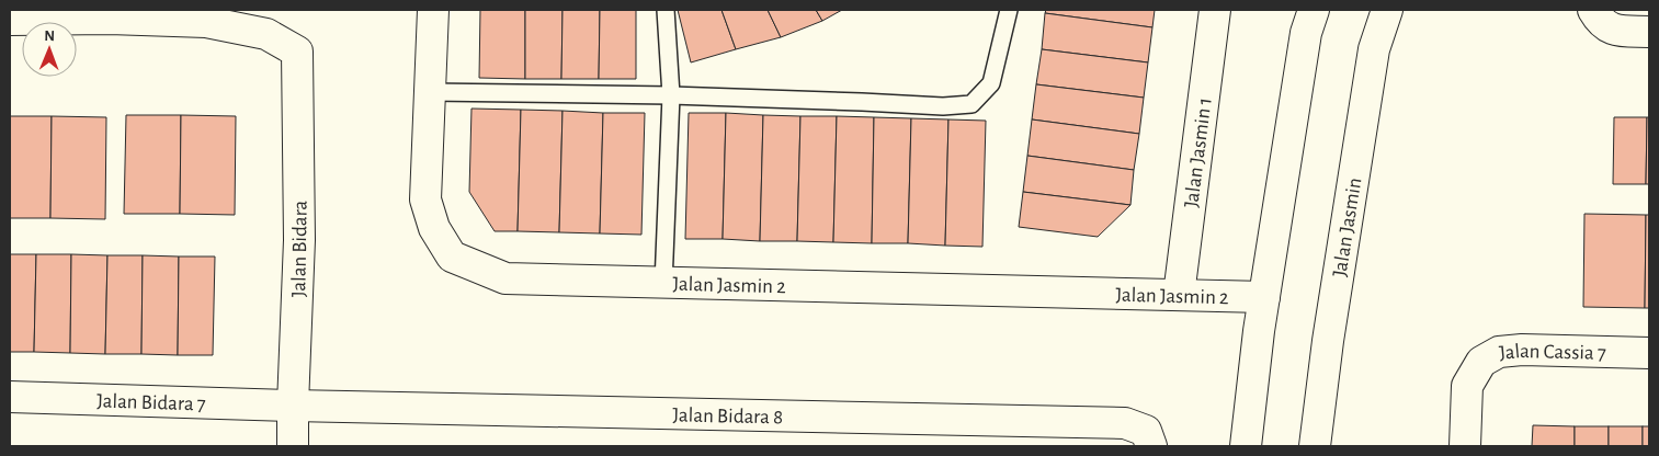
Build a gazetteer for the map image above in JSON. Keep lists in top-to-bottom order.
{
  "streets": {
    "street": [
      "Jalan Jasmin 1",
      "Jalan Jasmin",
      "Jalan Bidara",
      "Jalan Jasmin 2",
      "Jalan Cassia 7",
      "Jalan Bidara 7",
      "Jalan Bidara 8"
    ]
  },
  "crossings": [
    ["Jalan Jasmin 1", "Jalan Jasmin 2"],
    ["Jalan Bidara", "Jalan Bidara 7"],
    ["Jalan Bidara", "Jalan Bidara 8"],
    ["Jalan Bidara 7", "Jalan Bidara 8"]
  ],
  "north": "top"
}
